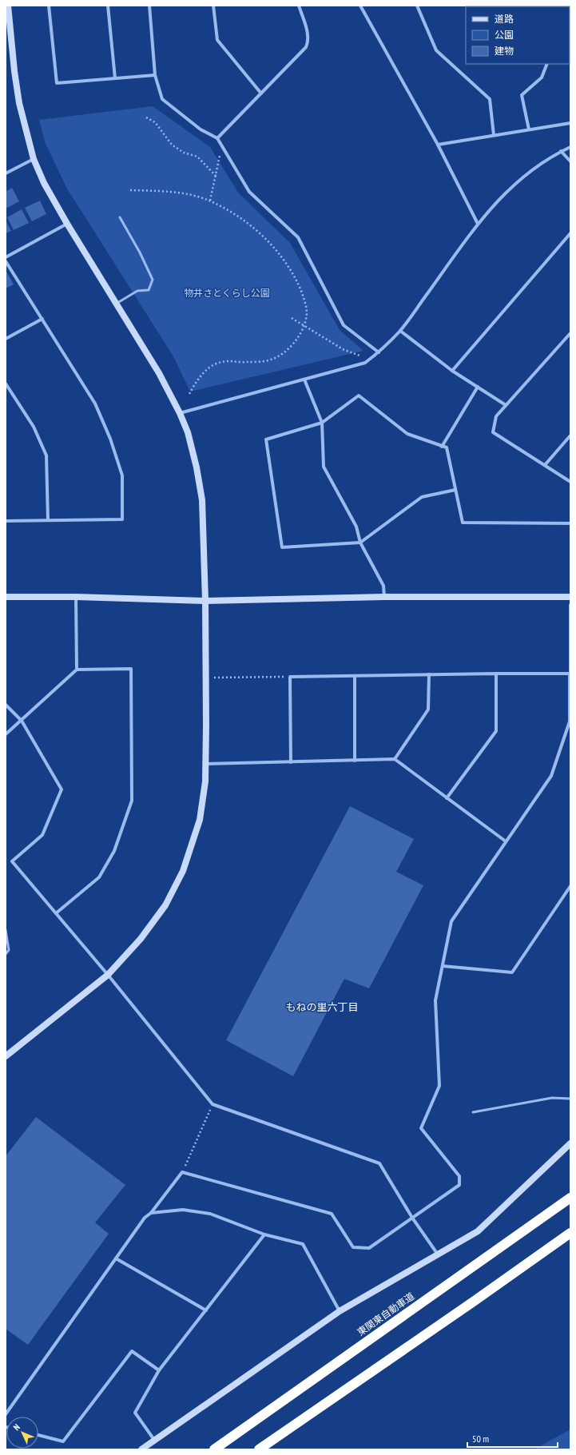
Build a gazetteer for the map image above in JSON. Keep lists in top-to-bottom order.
{
  "streets": {
    "highway": ["東関東自動車道"]
  },
  "districts": ["もねの里六丁目"],
  "parks": ["物井さとくらし公園"],
  "legend": ["道路", "公園", "建物"],
  "scale_bar": "50 m",
  "north": "top left"
}
